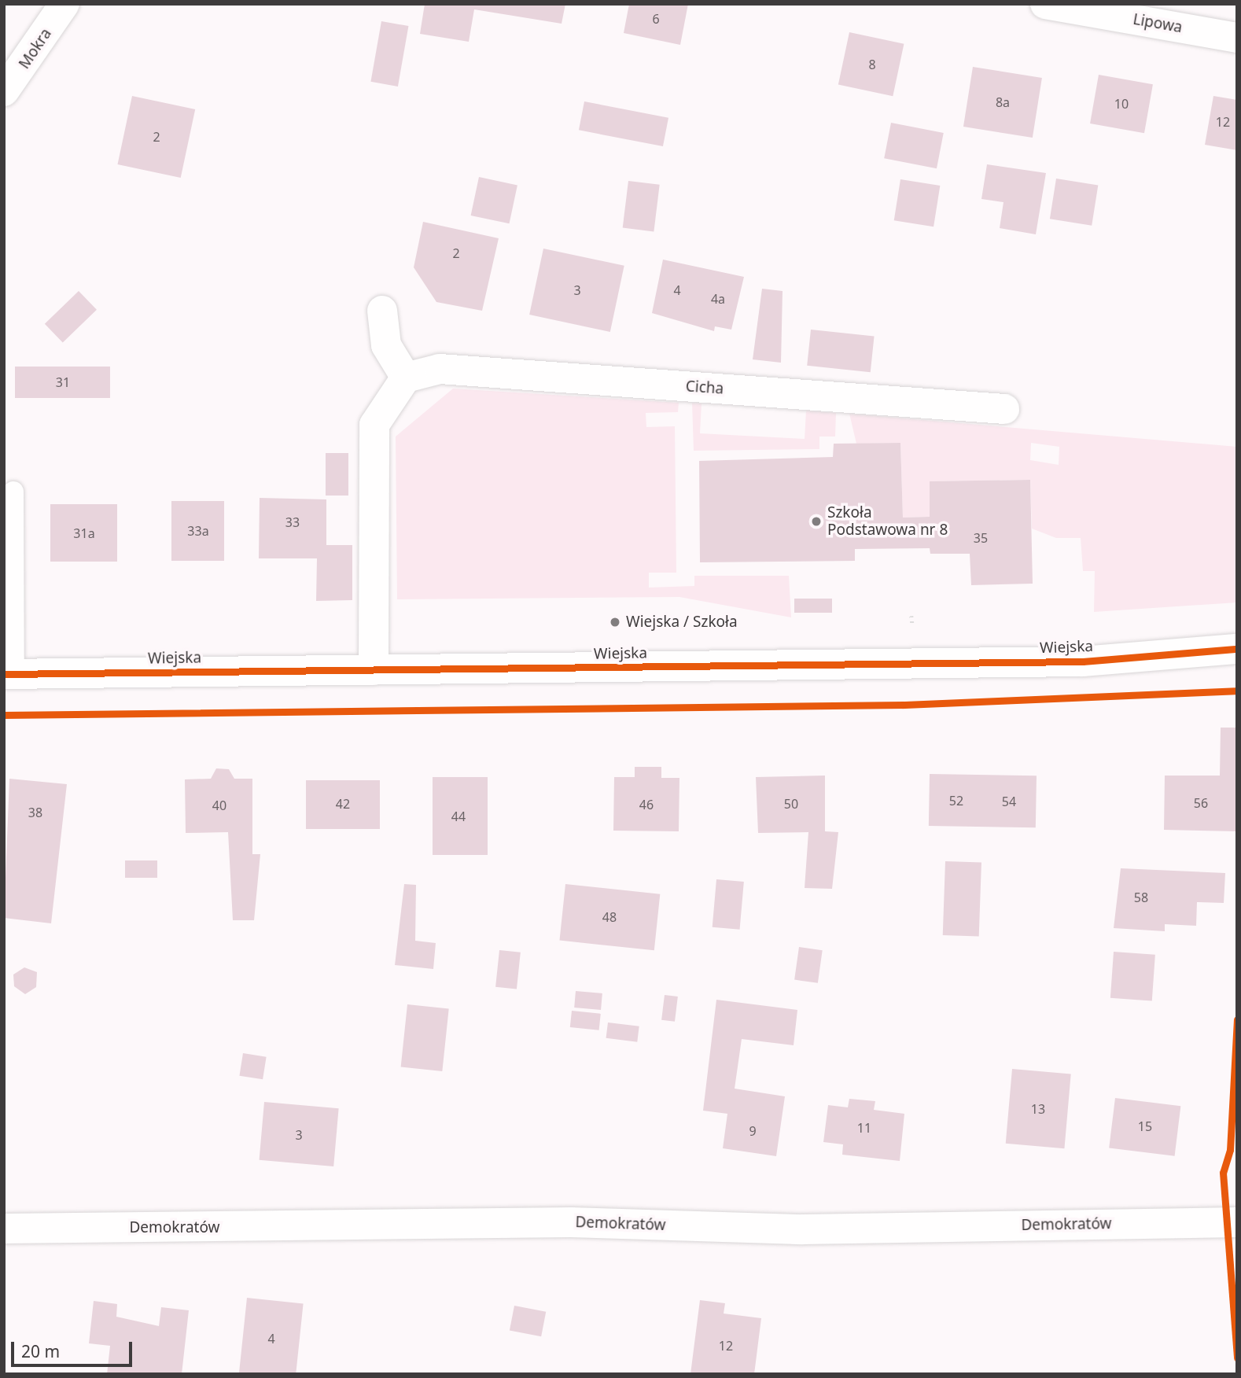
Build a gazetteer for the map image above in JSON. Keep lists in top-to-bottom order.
{
  "streets": {
    "street": [
      "Lipowa",
      "Mokra",
      "Cicha",
      "Wiejska",
      "Demokratów"
    ]
  },
  "places": ["Szkoła Podstawowa nr 8", "Wiejska / Szkoła"],
  "house_numbers": [
    "6",
    "8",
    "8a",
    "10",
    "12",
    "2",
    "2",
    "3",
    "4",
    "4a",
    "31",
    "33",
    "33a",
    "31a",
    "35",
    "52",
    "54",
    "56",
    "42",
    "50",
    "46",
    "40",
    "38",
    "44",
    "58",
    "48",
    "13",
    "15",
    "11",
    "9",
    "3",
    "4",
    "12"
  ],
  "scale_bar": "20 m"
}
